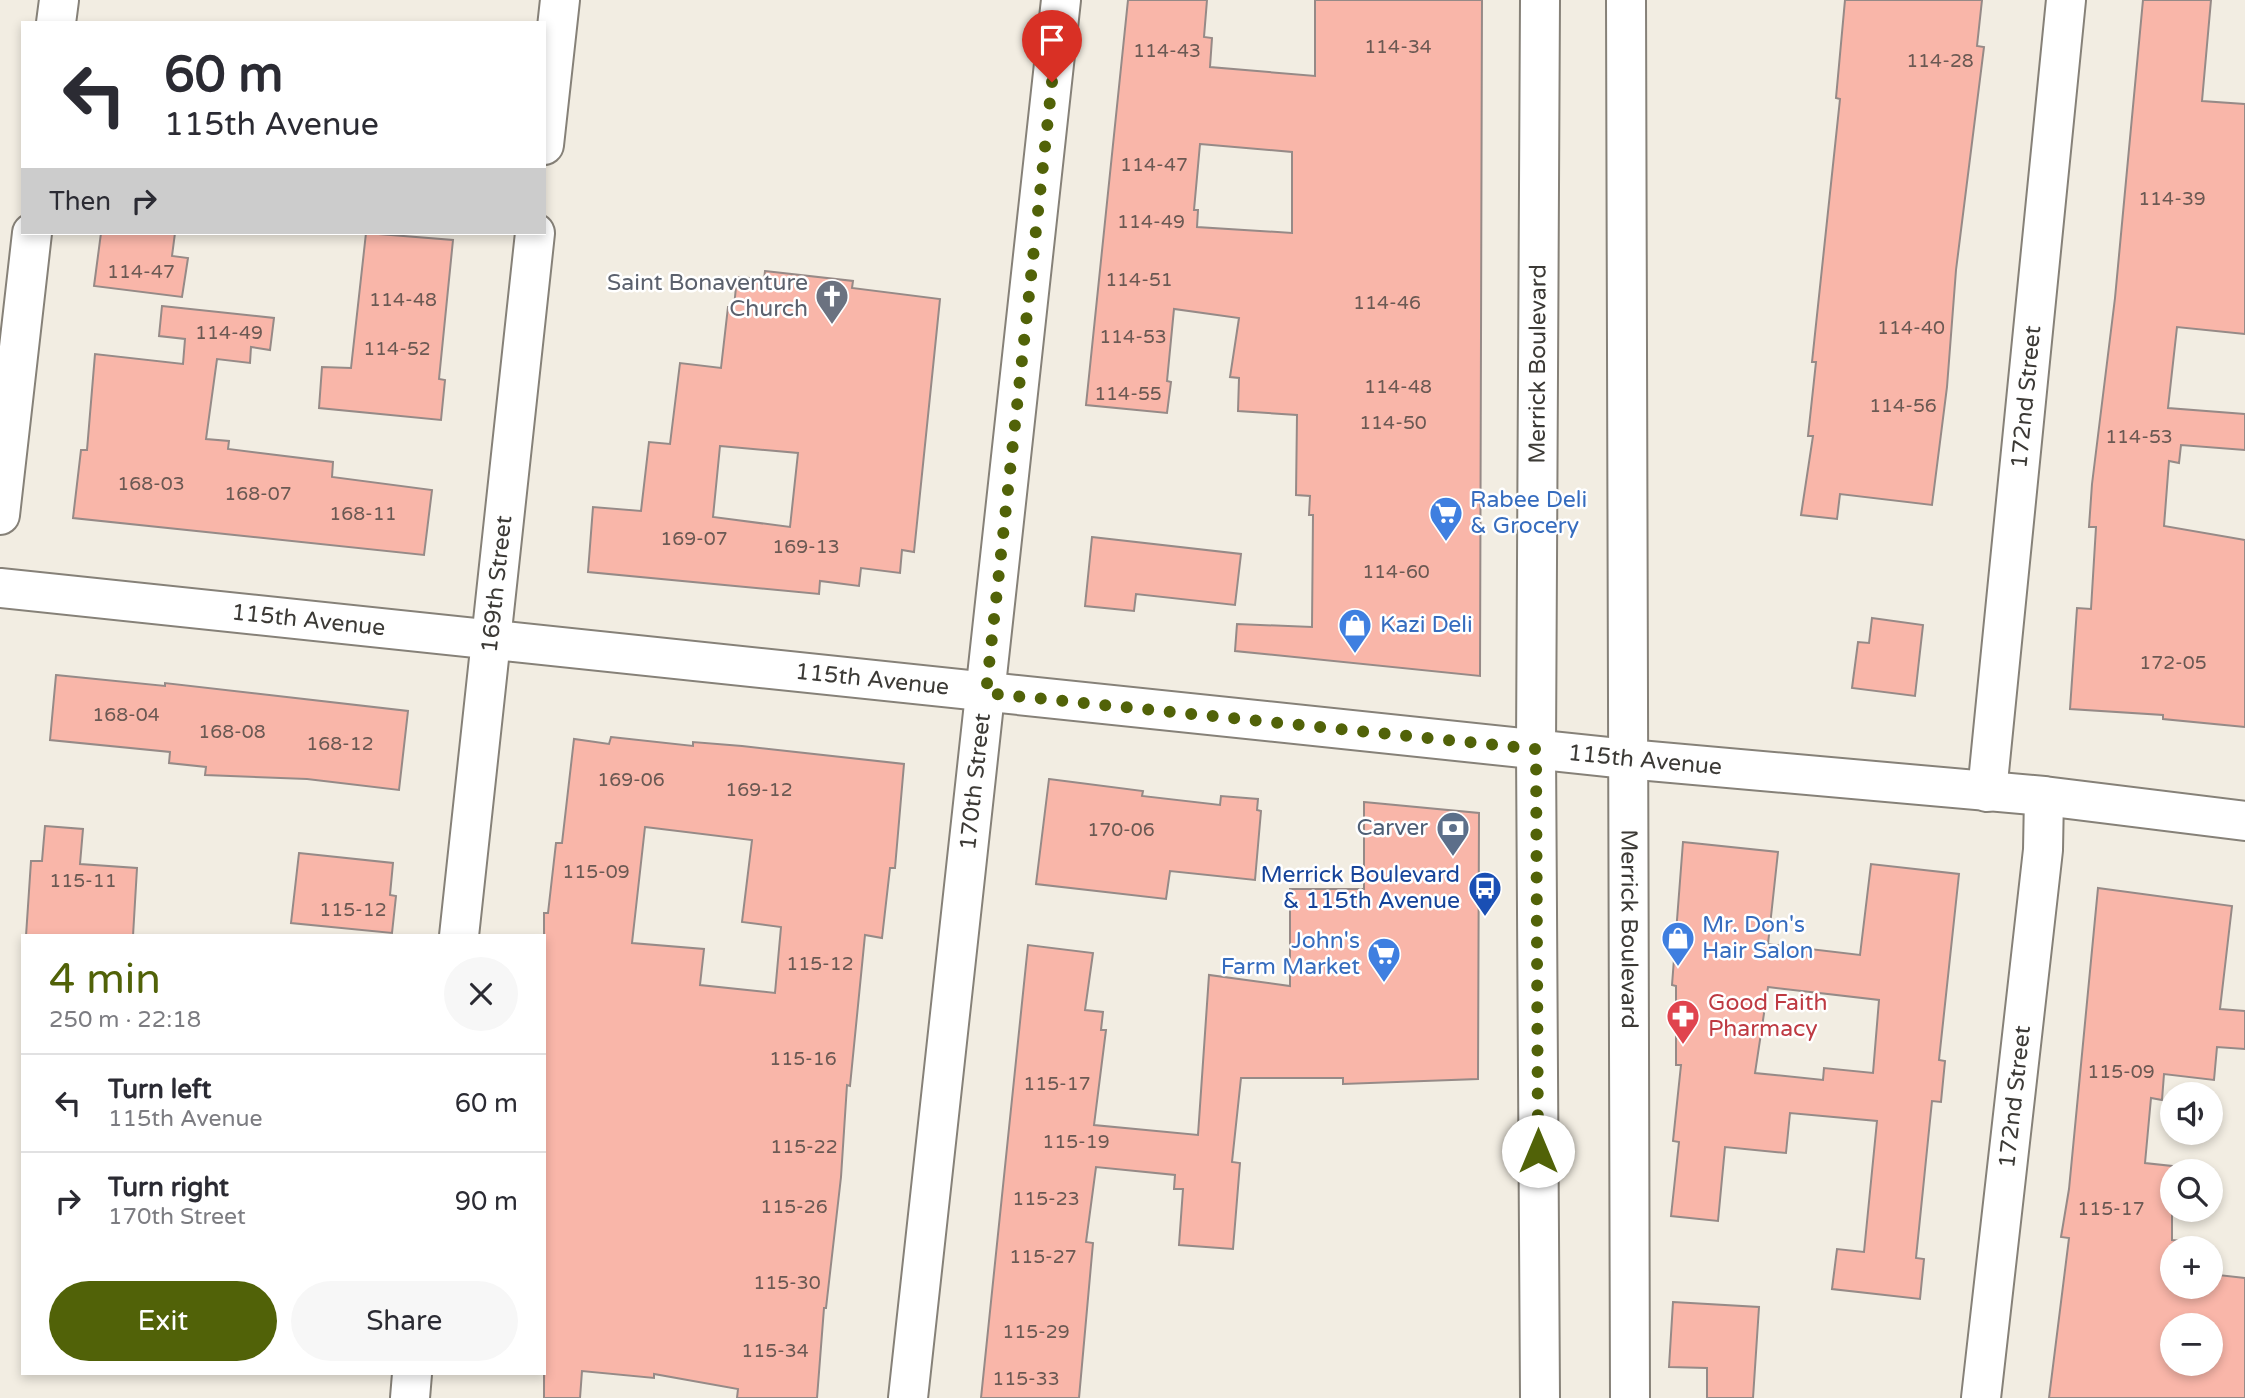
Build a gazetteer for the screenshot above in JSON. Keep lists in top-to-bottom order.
{
  "streets": {
    "street": [
      "Merrick Boulevard",
      "172nd Street",
      "169th Street",
      "115th Avenue",
      "170th Street"
    ]
  },
  "crossings": [
    ["Merrick Boulevard", "115th Avenue"],
    ["172nd Street", "115th Avenue"],
    ["169th Street", "115th Avenue"],
    ["115th Avenue", "170th Street"]
  ],
  "places": {
    "church": ["Saint Bonaventure Church"],
    "supermarket": ["Rabee Deli & Grocery", "John's Farm Market"],
    "shop": ["Kazi Deli", "Mr. Don's Hair Salon"],
    "bank": ["Carver"],
    "bus stop": ["Merrick Boulevard & 115th Avenue"],
    "pharmacy": ["Good Faith Pharmacy"]
  },
  "house_numbers": [
    "114-34",
    "114-43",
    "114-28",
    "114-47",
    "114-39",
    "114-49",
    "114-47",
    "114-51",
    "114-48",
    "114-46",
    "114-40",
    "114-49",
    "114-53",
    "114-52",
    "114-48",
    "114-55",
    "114-56",
    "114-50",
    "114-53",
    "168-03",
    "168-07",
    "168-11",
    "169-07",
    "169-13",
    "114-60",
    "172-05",
    "168-04",
    "168-08",
    "168-12",
    "169-06",
    "169-12",
    "170-06",
    "115-09",
    "115-11",
    "115-12",
    "115-12",
    "115-16",
    "115-09",
    "115-17",
    "115-19",
    "115-22",
    "115-23",
    "115-26",
    "115-17",
    "115-27",
    "115-30",
    "115-29",
    "115-34",
    "115-33"
  ],
  "page": {
    "turn": ["60 m", "115th Avenue"],
    "then": "Then",
    "heading": ["4 min", "250 m · 22:18"],
    "list": [
      {
        "name": "Turn left",
        "note": "115th Avenue",
        "value": "60 m"
      },
      {
        "name": "Turn right",
        "note": "170th Street",
        "value": "90 m"
      }
    ],
    "map_buttons": ["+", "−"],
    "buttons": ["Exit", "Share"]
  }
}
